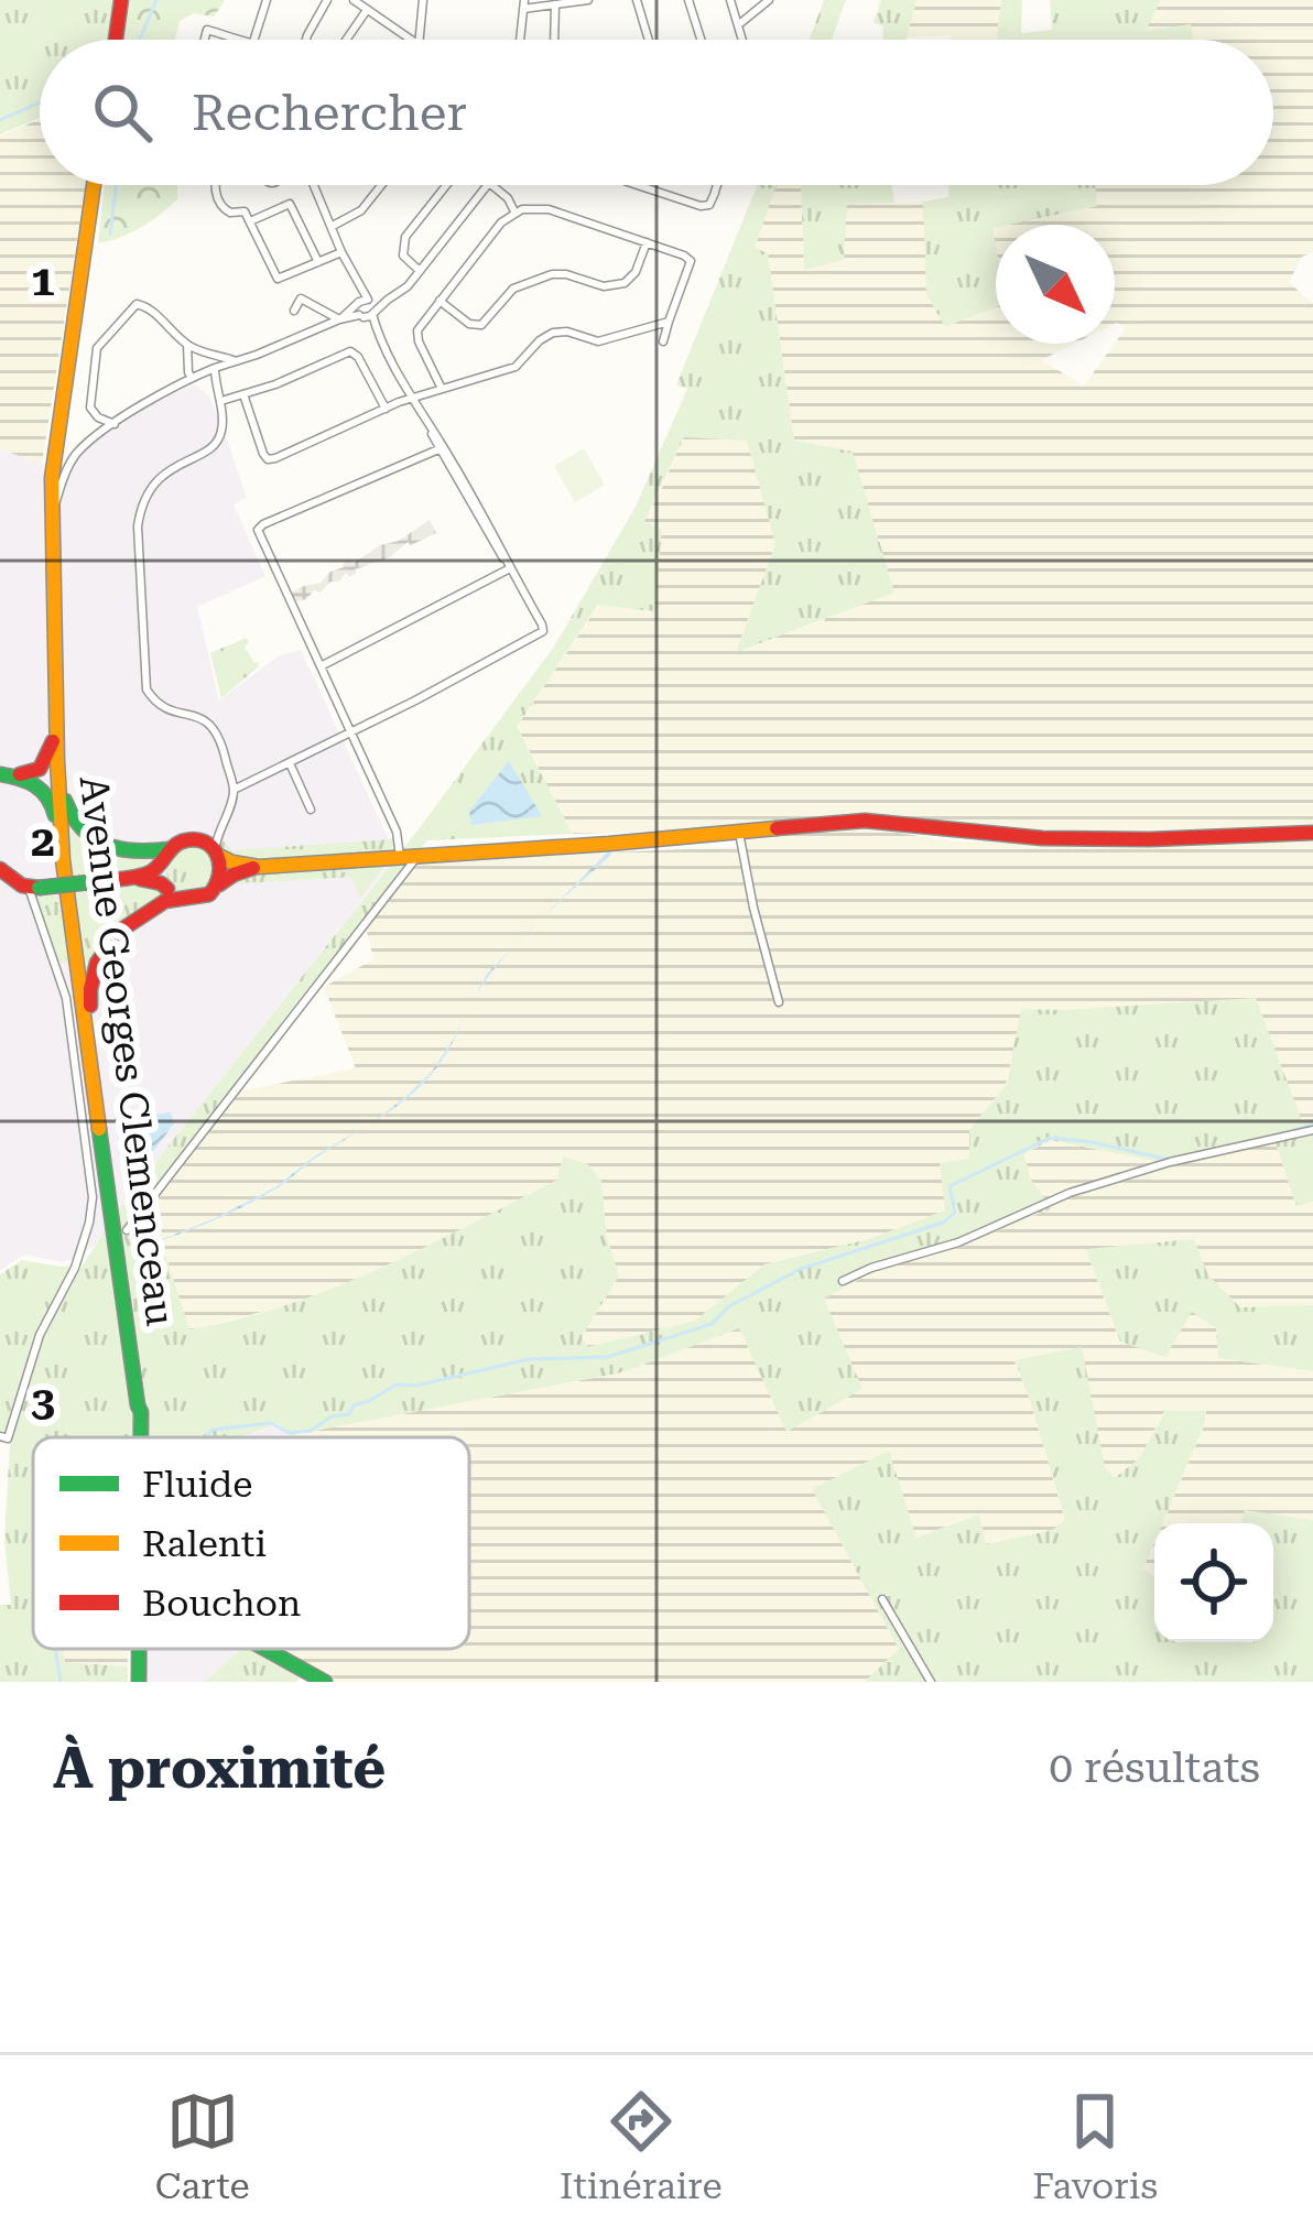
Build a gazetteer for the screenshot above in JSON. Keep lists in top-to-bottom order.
{
  "streets": {
    "main road": ["Avenue Georges Clemenceau"]
  },
  "legend": ["Fluide", "Ralenti", "Bouchon"],
  "north": "bottom right",
  "page": {
    "search": "Rechercher",
    "heading": ["À proximité", "0 résultats"],
    "nav": ["Carte", "Itinéraire", "Favoris"]
  },
  "grid": {
    "rows": ["1", "2", "3"]
  }
}
